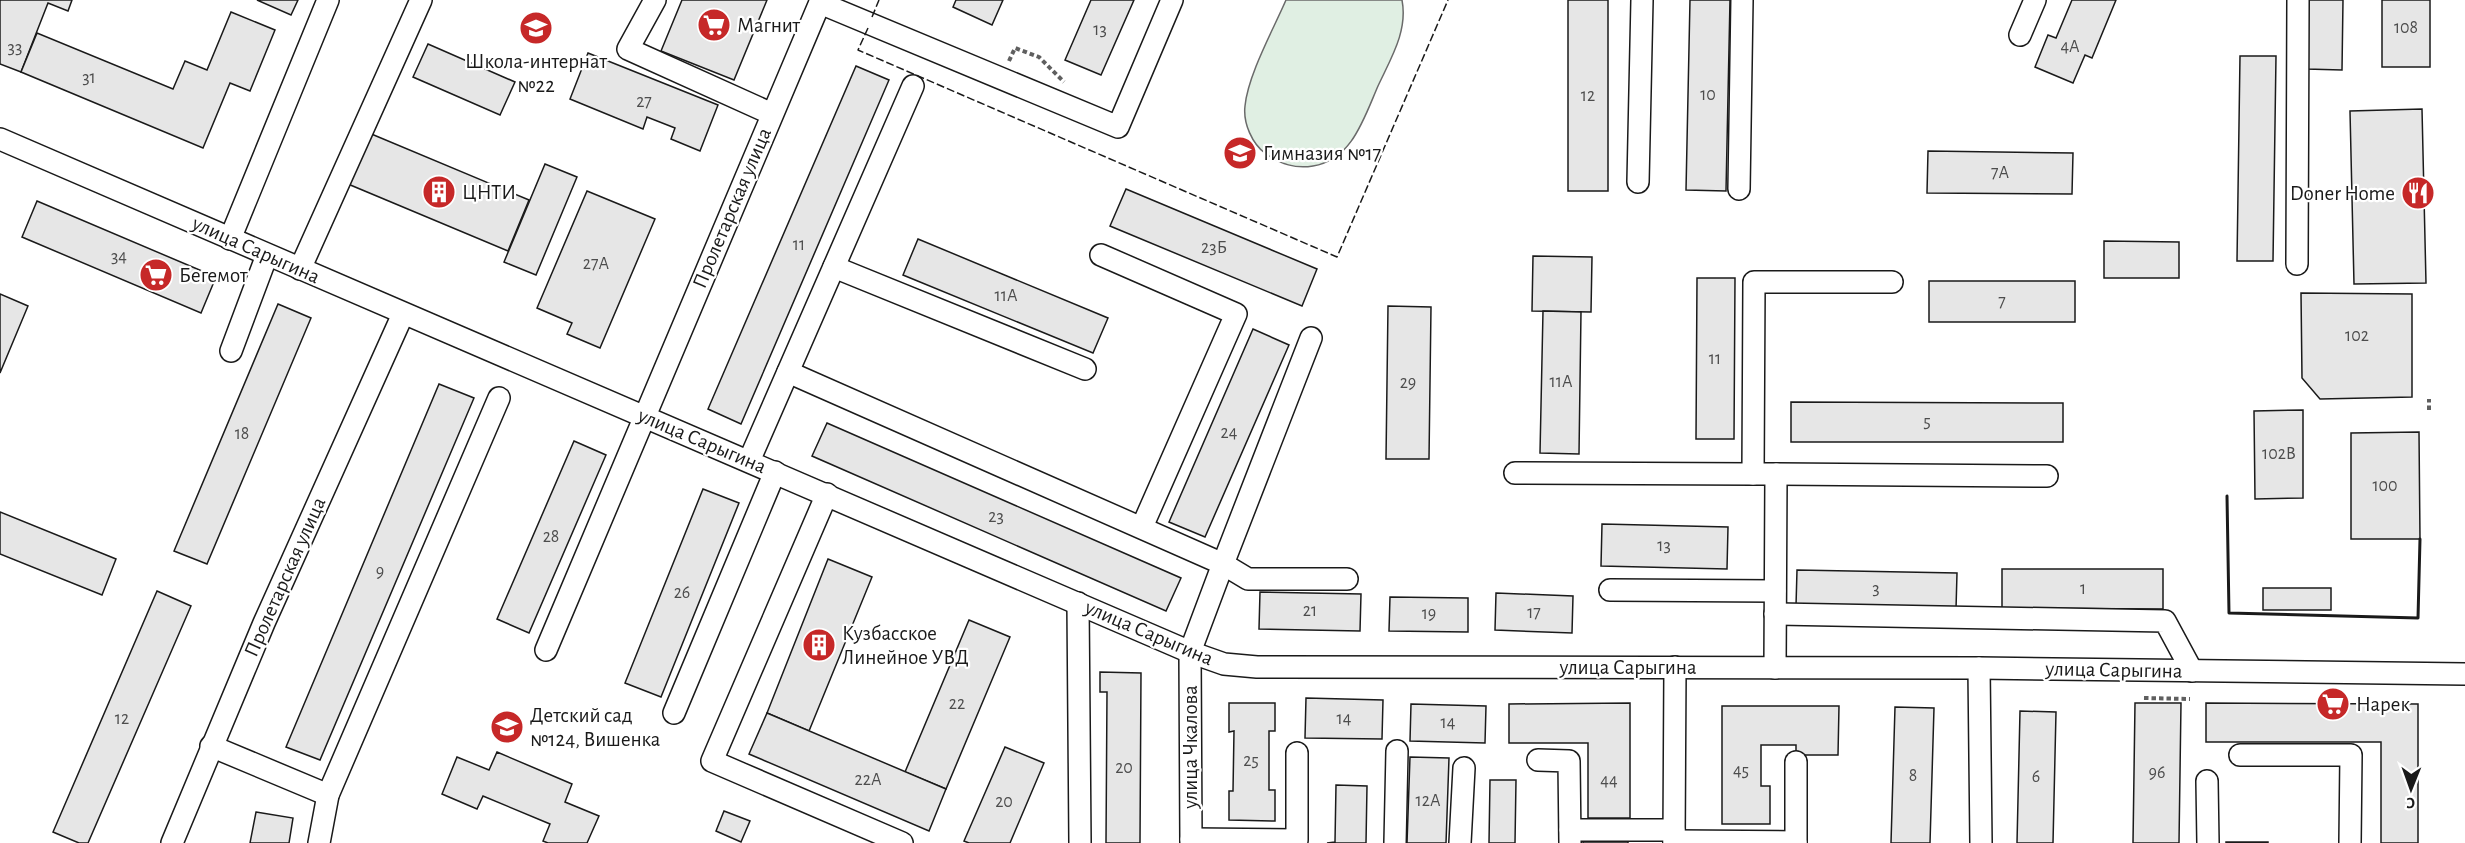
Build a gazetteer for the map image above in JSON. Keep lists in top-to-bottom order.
{
  "streets": {
    "street": ["Пролетарская улица", "улица Сарыгина", "улица Чкалова"]
  },
  "crossings": [
    ["Пролетарская улица", "улица Сарыгина"],
    ["улица Сарыгина", "улица Чкалова"]
  ],
  "places": {
    "supermarket": ["Магнит", "Бегемот", "Нарек"],
    "school or university": ["Школа-интернат №22", "Гимназия №17", "Детский сад №124, Вишенка"],
    "building": ["ЦНТИ", "Кузбасское Линейное УВД"],
    "restaurant": ["Doner Home"]
  },
  "house_numbers": [
    "108",
    "13",
    "4А",
    "33",
    "31",
    "10",
    "12",
    "27",
    "7А",
    "11",
    "23Б",
    "34",
    "27А",
    "11А",
    "7",
    "102",
    "11",
    "11А",
    "29",
    "5",
    "24",
    "18",
    "102В",
    "100",
    "23",
    "28",
    "13",
    "9",
    "3",
    "1",
    "26",
    "21",
    "17",
    "19",
    "22",
    "12",
    "14",
    "14",
    "25",
    "20",
    "45",
    "96",
    "8",
    "6",
    "22А",
    "44",
    "12А",
    "20"
  ],
  "north": "bottom"
}
